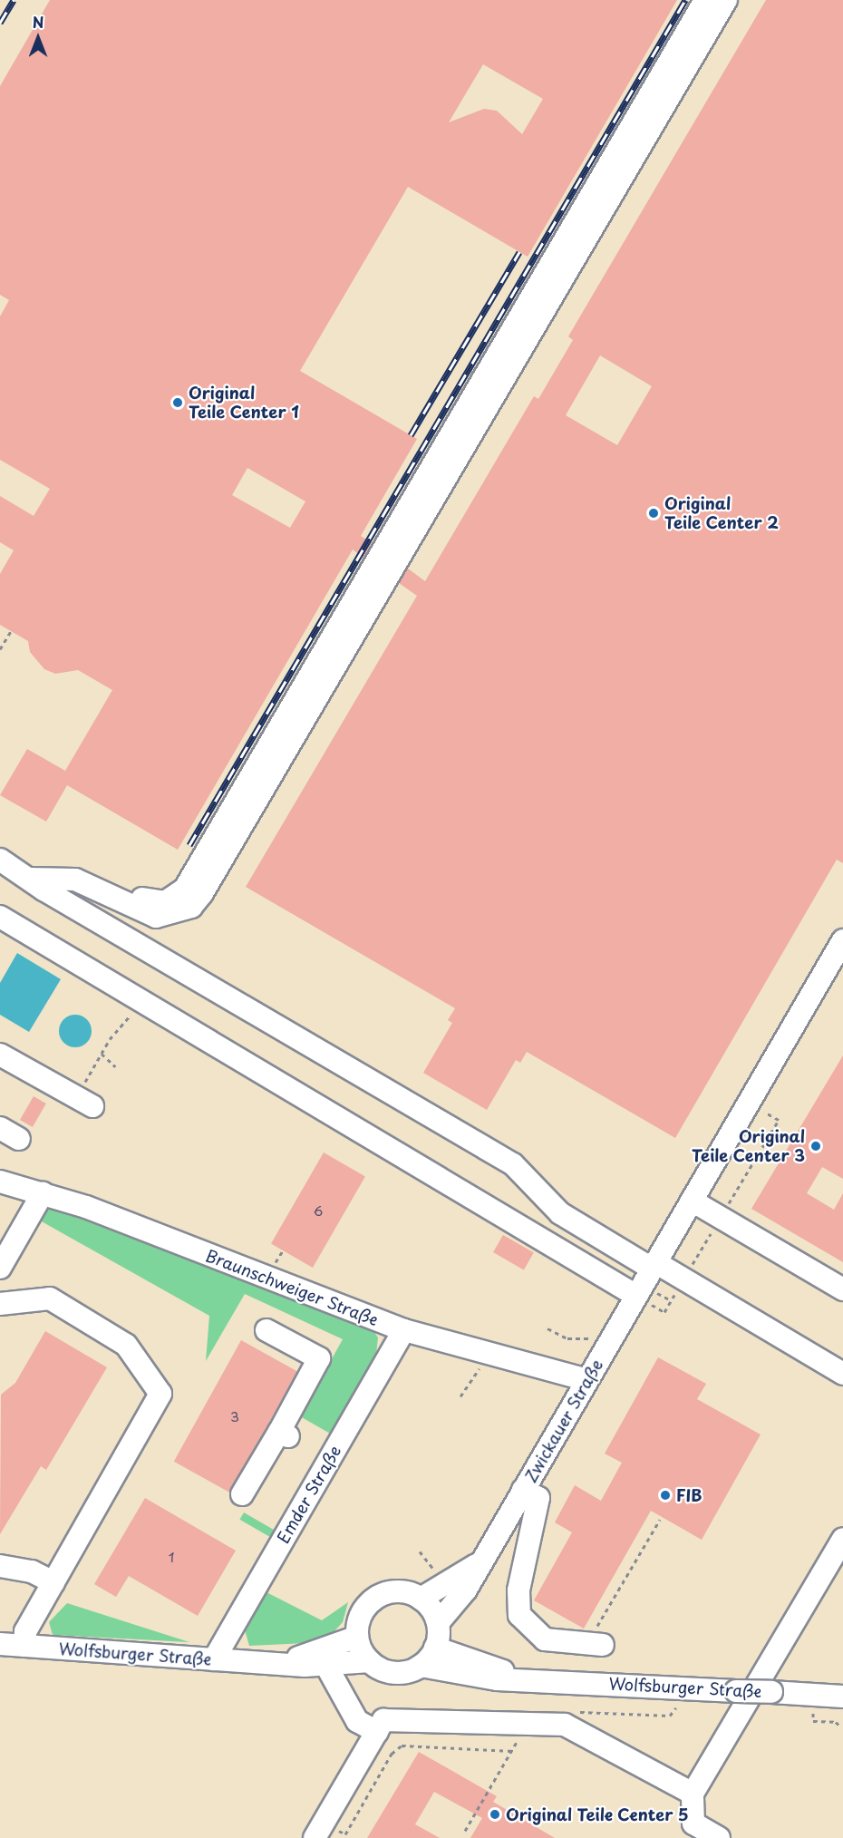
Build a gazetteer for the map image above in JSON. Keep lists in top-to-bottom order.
{
  "streets": {
    "street": [
      "Braunschweiger Straße",
      "Zwickauer Straße",
      "Emder Straße",
      "Wolfsburger Straße"
    ]
  },
  "crossings": [
    ["Braunschweiger Straße", "Zwickauer Straße"],
    ["Braunschweiger Straße", "Emder Straße"],
    ["Zwickauer Straße", "Wolfsburger Straße"],
    ["Emder Straße", "Wolfsburger Straße"]
  ],
  "places": [
    "Original Teile Center 1",
    "Original Teile Center 2",
    "Original Teile Center 3",
    "FIB",
    "Original Teile Center 5"
  ],
  "house_numbers": ["6", "3", "1"],
  "north": "top"
}
